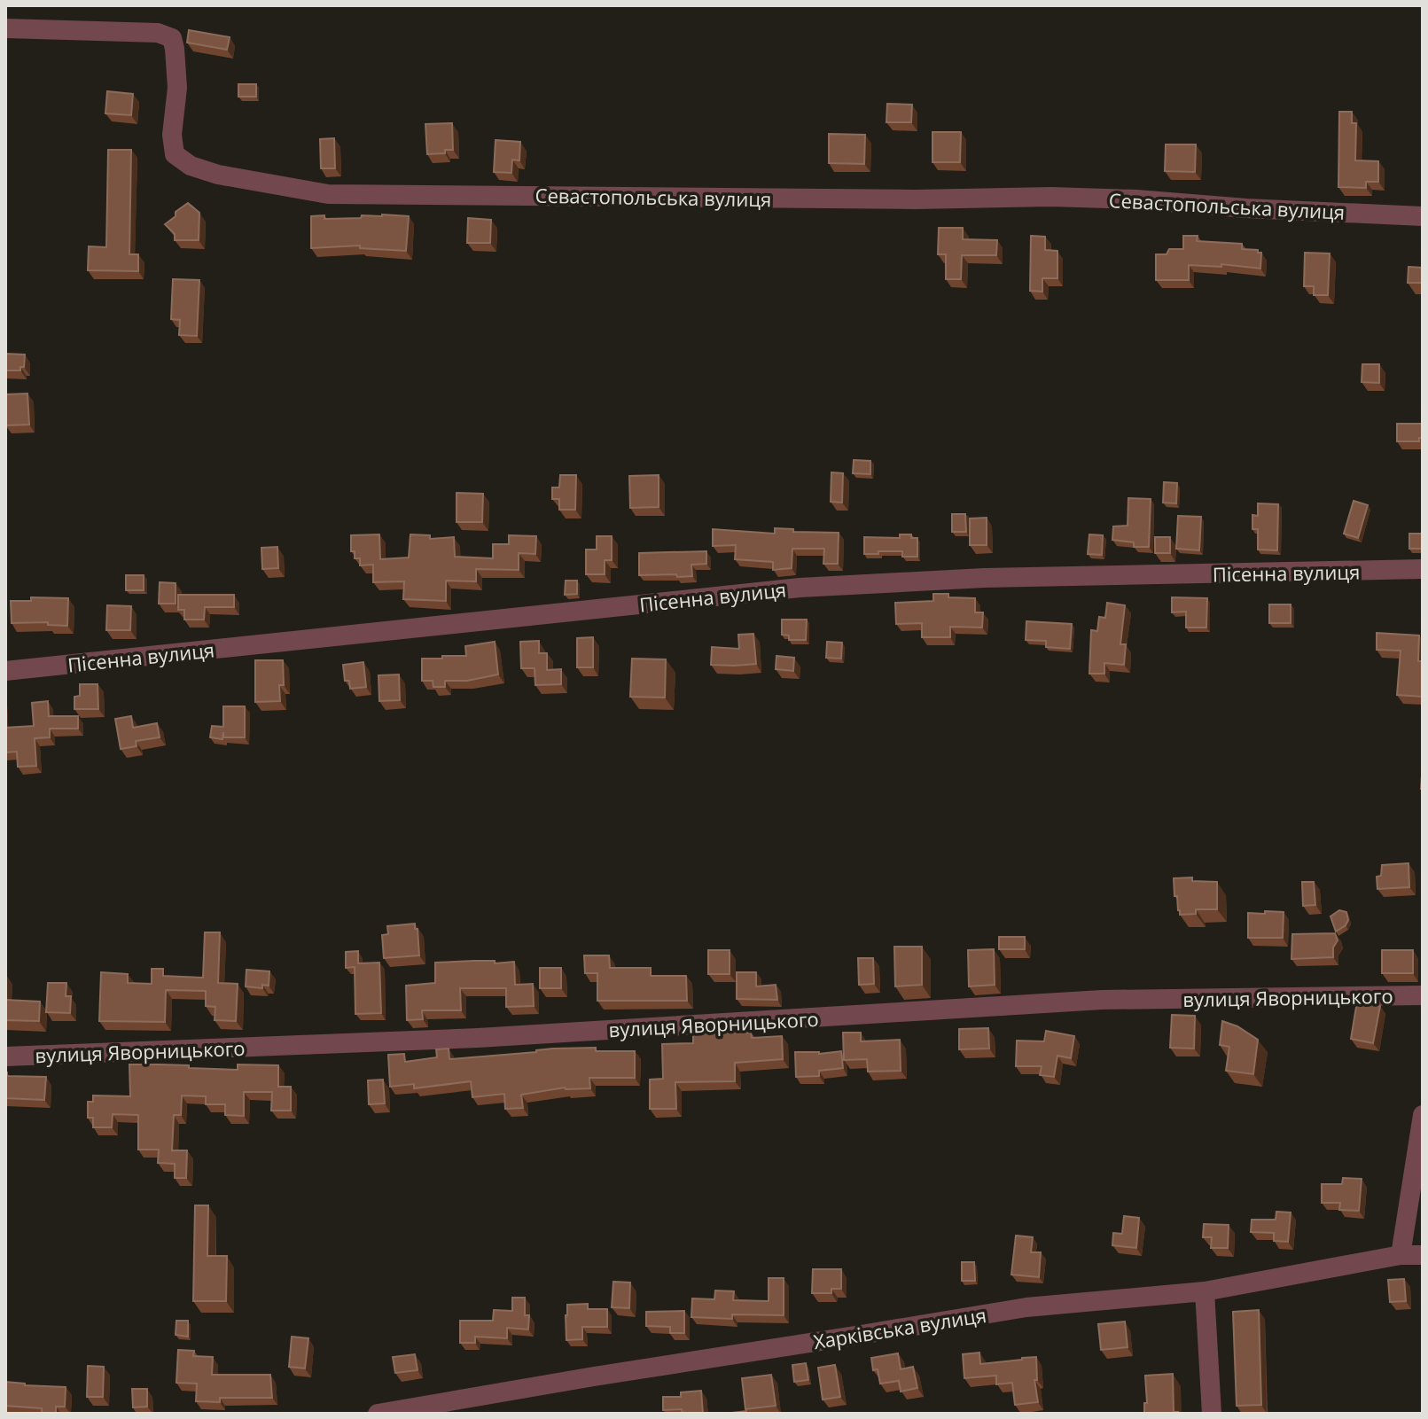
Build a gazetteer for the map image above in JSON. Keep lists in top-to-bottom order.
{
  "streets": {
    "street": [
      "Севастопольська вулиця",
      "Пісенна вулиця",
      "вулиця Яворницького",
      "Харківська вулиця"
    ]
  }
}
